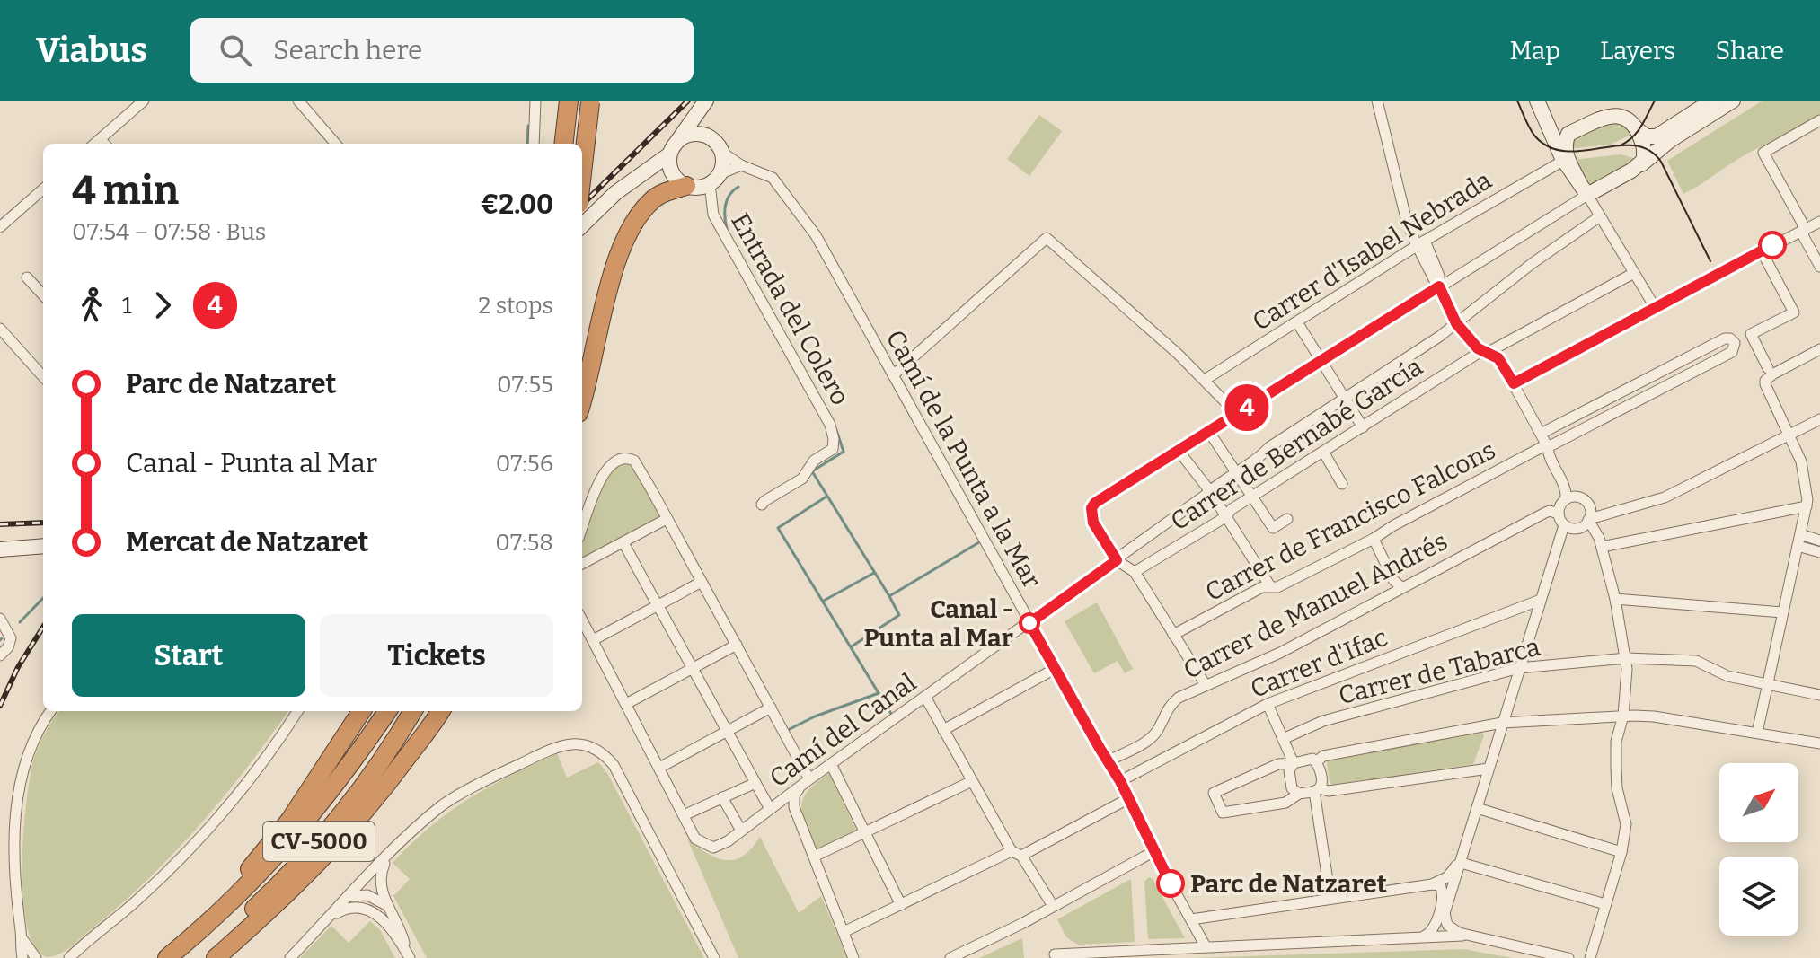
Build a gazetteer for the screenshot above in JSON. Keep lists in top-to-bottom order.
{
  "streets": {
    "highway": ["CV-5000"],
    "street": [
      "Carrer d'Isabel Nebrada",
      "Entrada del Colero",
      "Carrer de Bernabé García",
      "Camí de la Punta a la Mar",
      "Carrer de Francisco Falcons",
      "Carrer de Manuel Andrés",
      "Carrer d'Ifac",
      "Carrer de Tabarca",
      "Camí del Canal"
    ]
  },
  "crossings": [
    ["Entrada del Colero", "Camí de la Punta a la Mar"],
    ["Camí de la Punta a la Mar", "Carrer de Manuel Andrés"],
    ["Camí de la Punta a la Mar", "Carrer d'Ifac"],
    ["Camí de la Punta a la Mar", "Camí del Canal"]
  ],
  "places": ["Canal - Punta al Mar", "Parc de Natzaret"],
  "lines": ["bus line 4"],
  "north": "top right",
  "page": {
    "header": "Viabus",
    "search": "Search here",
    "nav": ["Map", "Layers", "Share"],
    "on_map": "4",
    "heading": ["4 min", "07:54 – 07:58 · Bus", "€2.00"],
    "legs": ["1", "4", "2 stops"],
    "list": [
      {
        "name": "Parc de Natzaret",
        "value": "07:55"
      },
      {
        "name": "Canal - Punta al Mar",
        "value": "07:56"
      },
      {
        "name": "Mercat de Natzaret",
        "value": "07:58"
      }
    ],
    "buttons": ["Start", "Tickets"]
  }
}
